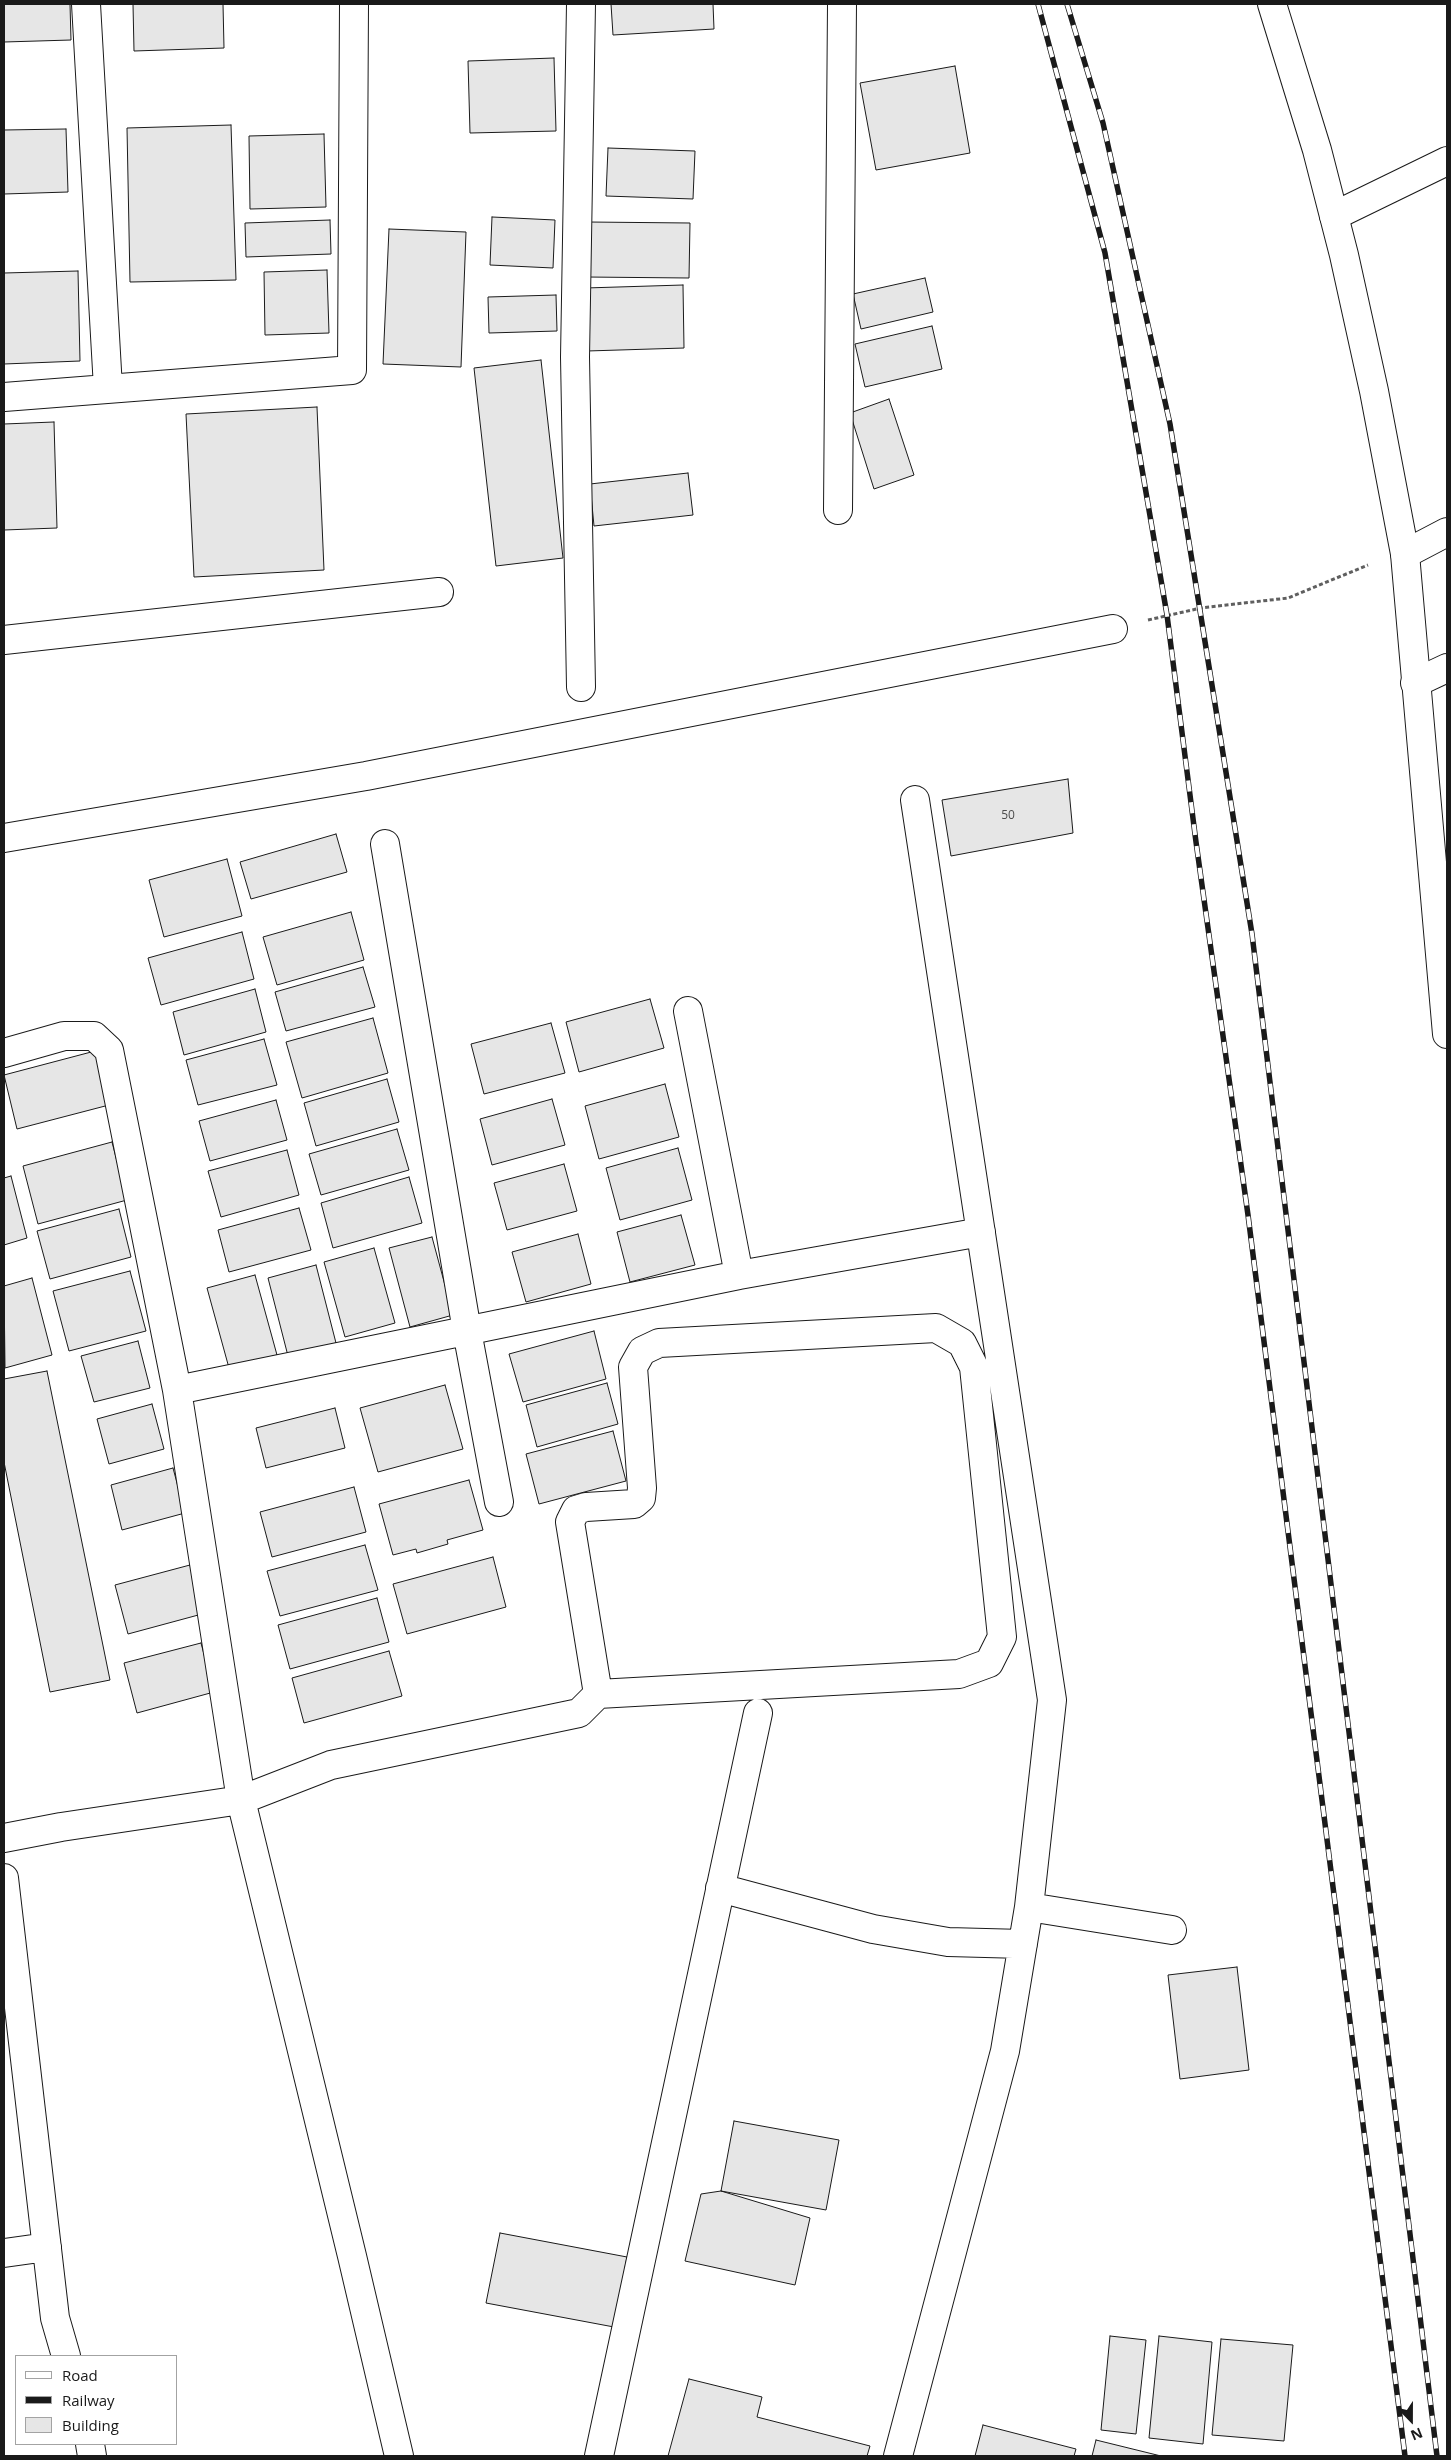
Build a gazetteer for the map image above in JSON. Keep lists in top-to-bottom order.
{
  "house_numbers": ["50"],
  "legend": ["Road", "Railway", "Building"],
  "north": "bottom"
}
